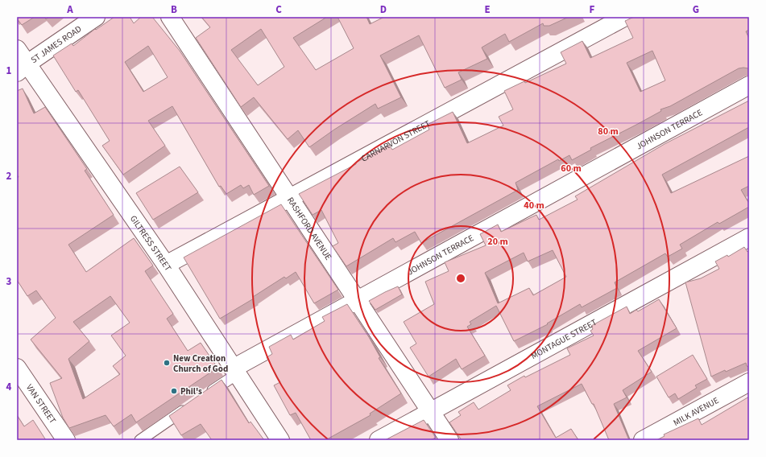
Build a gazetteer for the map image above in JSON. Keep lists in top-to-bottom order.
{
  "streets": {
    "street": [
      "ST JAMES ROAD",
      "JOHNSON TERRACE",
      "CARNARVON STREET",
      "RASHFORD AVENUE",
      "GILTRESS STREET",
      "MONTAGUE STREET",
      "VAN STREET",
      "MILK AVENUE"
    ]
  },
  "crossings": [
    ["ST JAMES ROAD", "GILTRESS STREET"],
    ["JOHNSON TERRACE", "RASHFORD AVENUE"],
    ["JOHNSON TERRACE", "GILTRESS STREET"],
    ["CARNARVON STREET", "RASHFORD AVENUE"],
    ["CARNARVON STREET", "GILTRESS STREET"],
    ["RASHFORD AVENUE", "MONTAGUE STREET"]
  ],
  "places": ["New Creation Church of God", "Phil's"],
  "grid": {
    "columns": [
      "A",
      "B",
      "C",
      "D",
      "E",
      "F",
      "G"
    ],
    "rows": [
      "1",
      "2",
      "3",
      "4"
    ]
  },
  "rings": [
    "80 m",
    "60 m",
    "40 m",
    "20 m"
  ]
}
